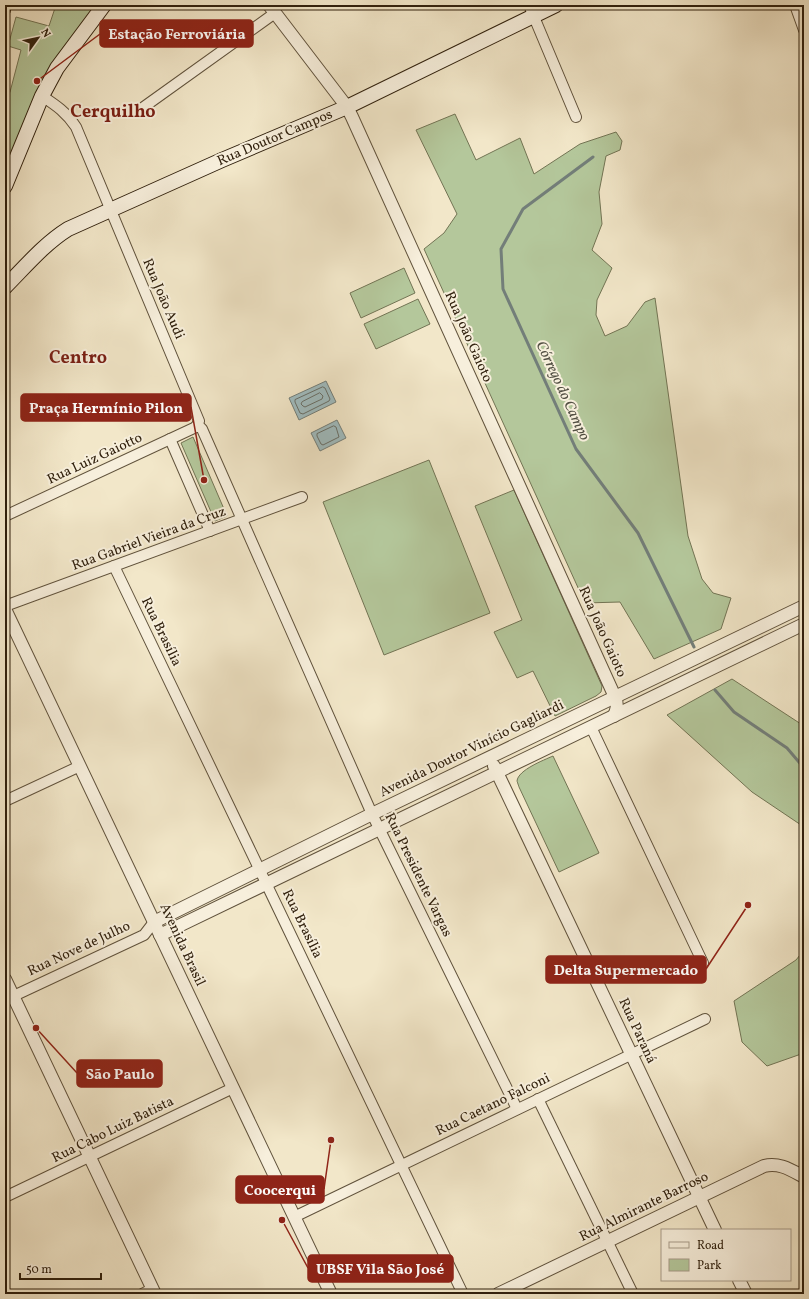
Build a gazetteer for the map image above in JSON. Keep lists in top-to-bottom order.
{
  "streets": {
    "main road": ["Rua Doutor Campos"],
    "street": [
      "Rua João Audi",
      "Rua João Gaioto",
      "Rua Luiz Gaiotto",
      "Rua Gabriel Vieira da Cruz",
      "Rua Brasília",
      "Avenida Doutor Vinício Gagliardi",
      "Rua Presidente Vargas",
      "Avenida Brasil",
      "Rua Nove de Julho",
      "Rua Paraná",
      "Rua Caetano Falconi",
      "Rua Cabo Luiz Batista",
      "Rua Almirante Barroso"
    ]
  },
  "crossings": [
    ["Rua Doutor Campos", "Rua João Audi"],
    ["Rua Doutor Campos", "Rua João Gaioto"],
    ["Rua João Audi", "Rua Luiz Gaiotto"],
    ["Rua João Gaioto", "Avenida Doutor Vinício Gagliardi"],
    ["Rua Gabriel Vieira da Cruz", "Rua Brasília"],
    ["Rua Gabriel Vieira da Cruz", "Rua Presidente Vargas"],
    ["Rua Gabriel Vieira da Cruz", "Avenida Brasil"],
    ["Rua Brasília", "Avenida Doutor Vinício Gagliardi"],
    ["Rua Brasília", "Rua Caetano Falconi"],
    ["Avenida Doutor Vinício Gagliardi", "Rua Presidente Vargas"],
    ["Avenida Doutor Vinício Gagliardi", "Avenida Brasil"],
    ["Avenida Doutor Vinício Gagliardi", "Rua Nove de Julho"],
    ["Avenida Doutor Vinício Gagliardi", "Rua Paraná"],
    ["Rua Presidente Vargas", "Rua Caetano Falconi"],
    ["Avenida Brasil", "Rua Nove de Julho"],
    ["Avenida Brasil", "Rua Caetano Falconi"],
    ["Avenida Brasil", "Rua Cabo Luiz Batista"],
    ["Rua Paraná", "Rua Caetano Falconi"],
    ["Rua Paraná", "Rua Almirante Barroso"]
  ],
  "districts": ["Cerquilho", "Centro"],
  "water": ["Córrego do Campo"],
  "places": [
    "Estação Ferroviária",
    "Praça Hermínio Pilon",
    "Delta Supermercado",
    "São Paulo",
    "Coocerqui",
    "UBSF Vila São José"
  ],
  "legend": ["Road", "Park"],
  "scale_bar": "50 m",
  "north": "top right"
}
